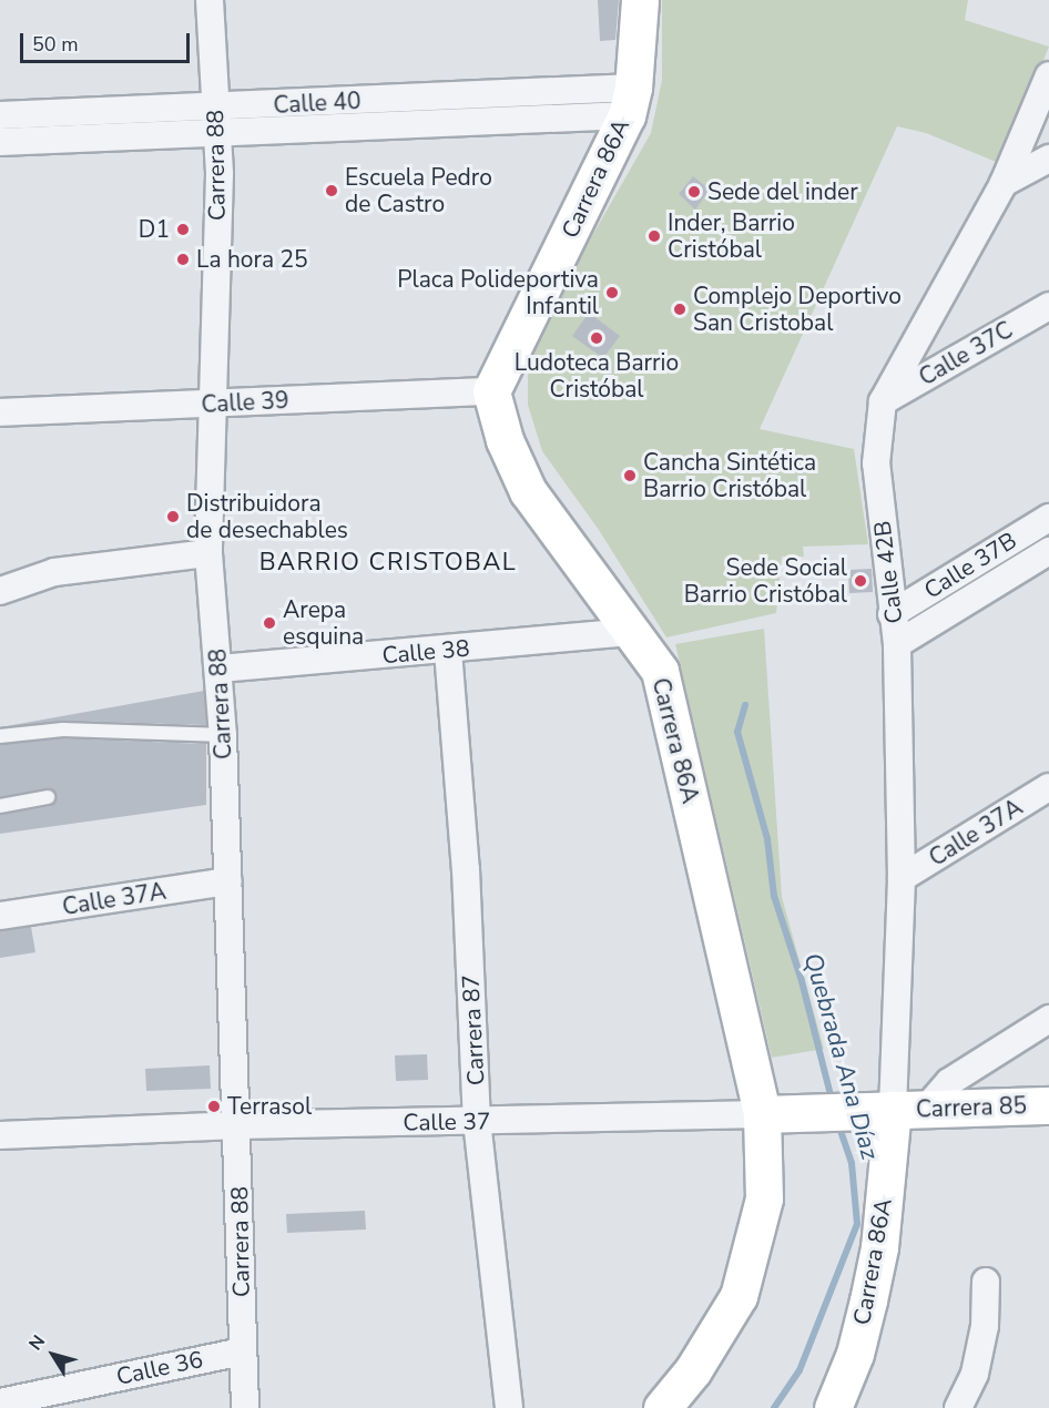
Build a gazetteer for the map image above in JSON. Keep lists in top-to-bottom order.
{
  "streets": {
    "street": [
      "Calle 40",
      "Carrera 88",
      "Carrera 86A",
      "Calle 37C",
      "Calle 39",
      "Calle 37B",
      "Calle 42B",
      "Calle 38",
      "Calle 37A",
      "Carrera 87",
      "Carrera 85",
      "Calle 37",
      "Calle 36"
    ]
  },
  "crossings": [
    ["Calle 40", "Carrera 88"],
    ["Calle 40", "Carrera 86A"],
    ["Carrera 88", "Calle 39"],
    ["Carrera 88", "Calle 38"],
    ["Carrera 88", "Calle 37A"],
    ["Carrera 88", "Calle 37"],
    ["Carrera 88", "Calle 36"],
    ["Carrera 86A", "Calle 39"],
    ["Carrera 86A", "Calle 42B"],
    ["Carrera 86A", "Calle 38"],
    ["Carrera 86A", "Carrera 85"],
    ["Carrera 86A", "Calle 37"],
    ["Calle 37C", "Calle 42B"],
    ["Calle 37B", "Calle 42B"],
    ["Calle 42B", "Calle 37A"],
    ["Calle 42B", "Carrera 85"],
    ["Calle 42B", "Calle 37"],
    ["Calle 38", "Carrera 87"],
    ["Carrera 87", "Calle 37"],
    ["Carrera 85", "Calle 37"]
  ],
  "districts": ["BARRIO CRISTOBAL"],
  "water": ["Quebrada Ana Díaz"],
  "places": [
    "Escuela Pedro de Castro",
    "Sede del inder",
    "D1",
    "Inder, Barrio Cristóbal",
    "La hora 25",
    "Placa Polideportiva Infantil",
    "Complejo Deportivo San Cristobal",
    "Ludoteca Barrio Cristóbal",
    "Cancha Sintética Barrio Cristóbal",
    "Distribuidora de desechables",
    "Sede Social Barrio Cristóbal",
    "Arepa esquina",
    "Terrasol"
  ],
  "scale_bar": "50 m",
  "north": "top left"
}
